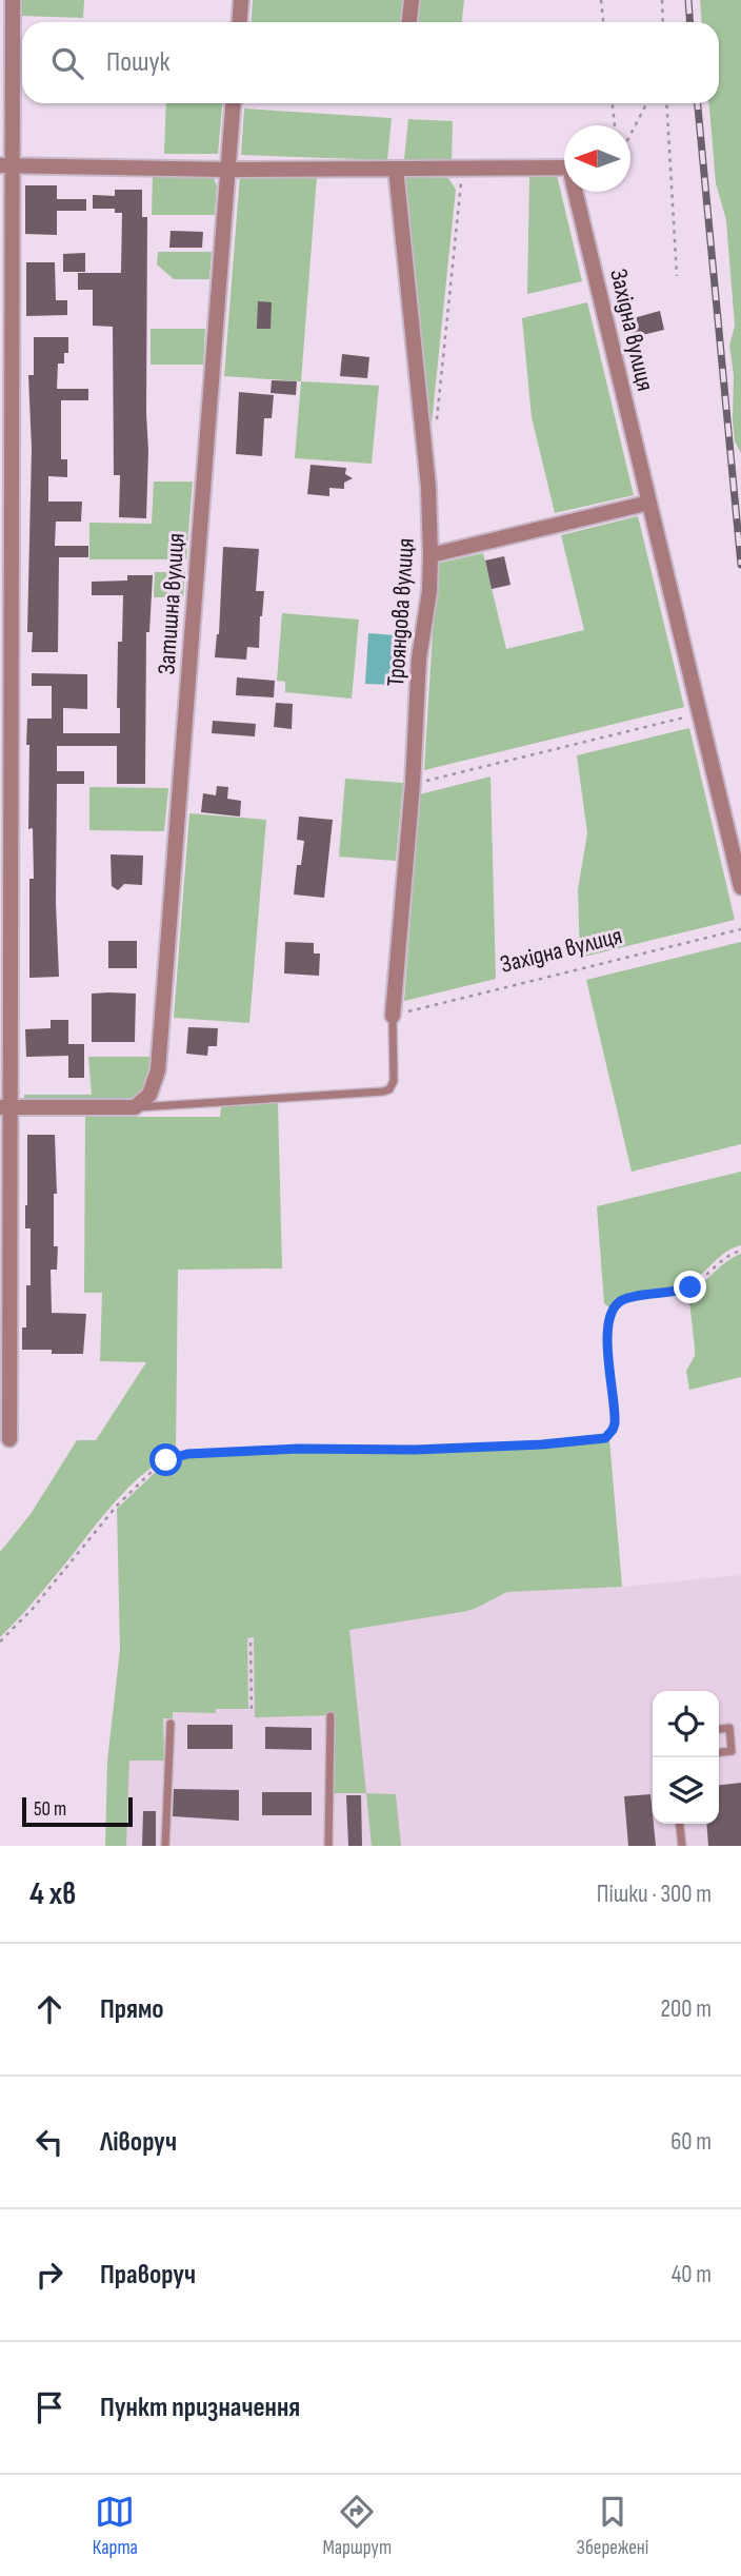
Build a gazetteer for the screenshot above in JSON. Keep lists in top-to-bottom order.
{
  "streets": {
    "street": ["Західна вулиця", "Затишна вулиця", "Трояндова вулиця"]
  },
  "crossings": [
    ["Західна вулиця", "Трояндова вулиця"]
  ],
  "scale_bar": "50 m",
  "north": "left",
  "page": {
    "search": "Пошук",
    "scale": "50 m",
    "heading": ["4 хв", "Пішки · 300 m"],
    "list": [
      ["Прямо", "200 m"],
      ["Ліворуч", "60 m"],
      ["Праворуч", "40 m"],
      "Пункт призначення"
    ],
    "nav": ["Карта", "Маршрут", "Збережені"]
  }
}
